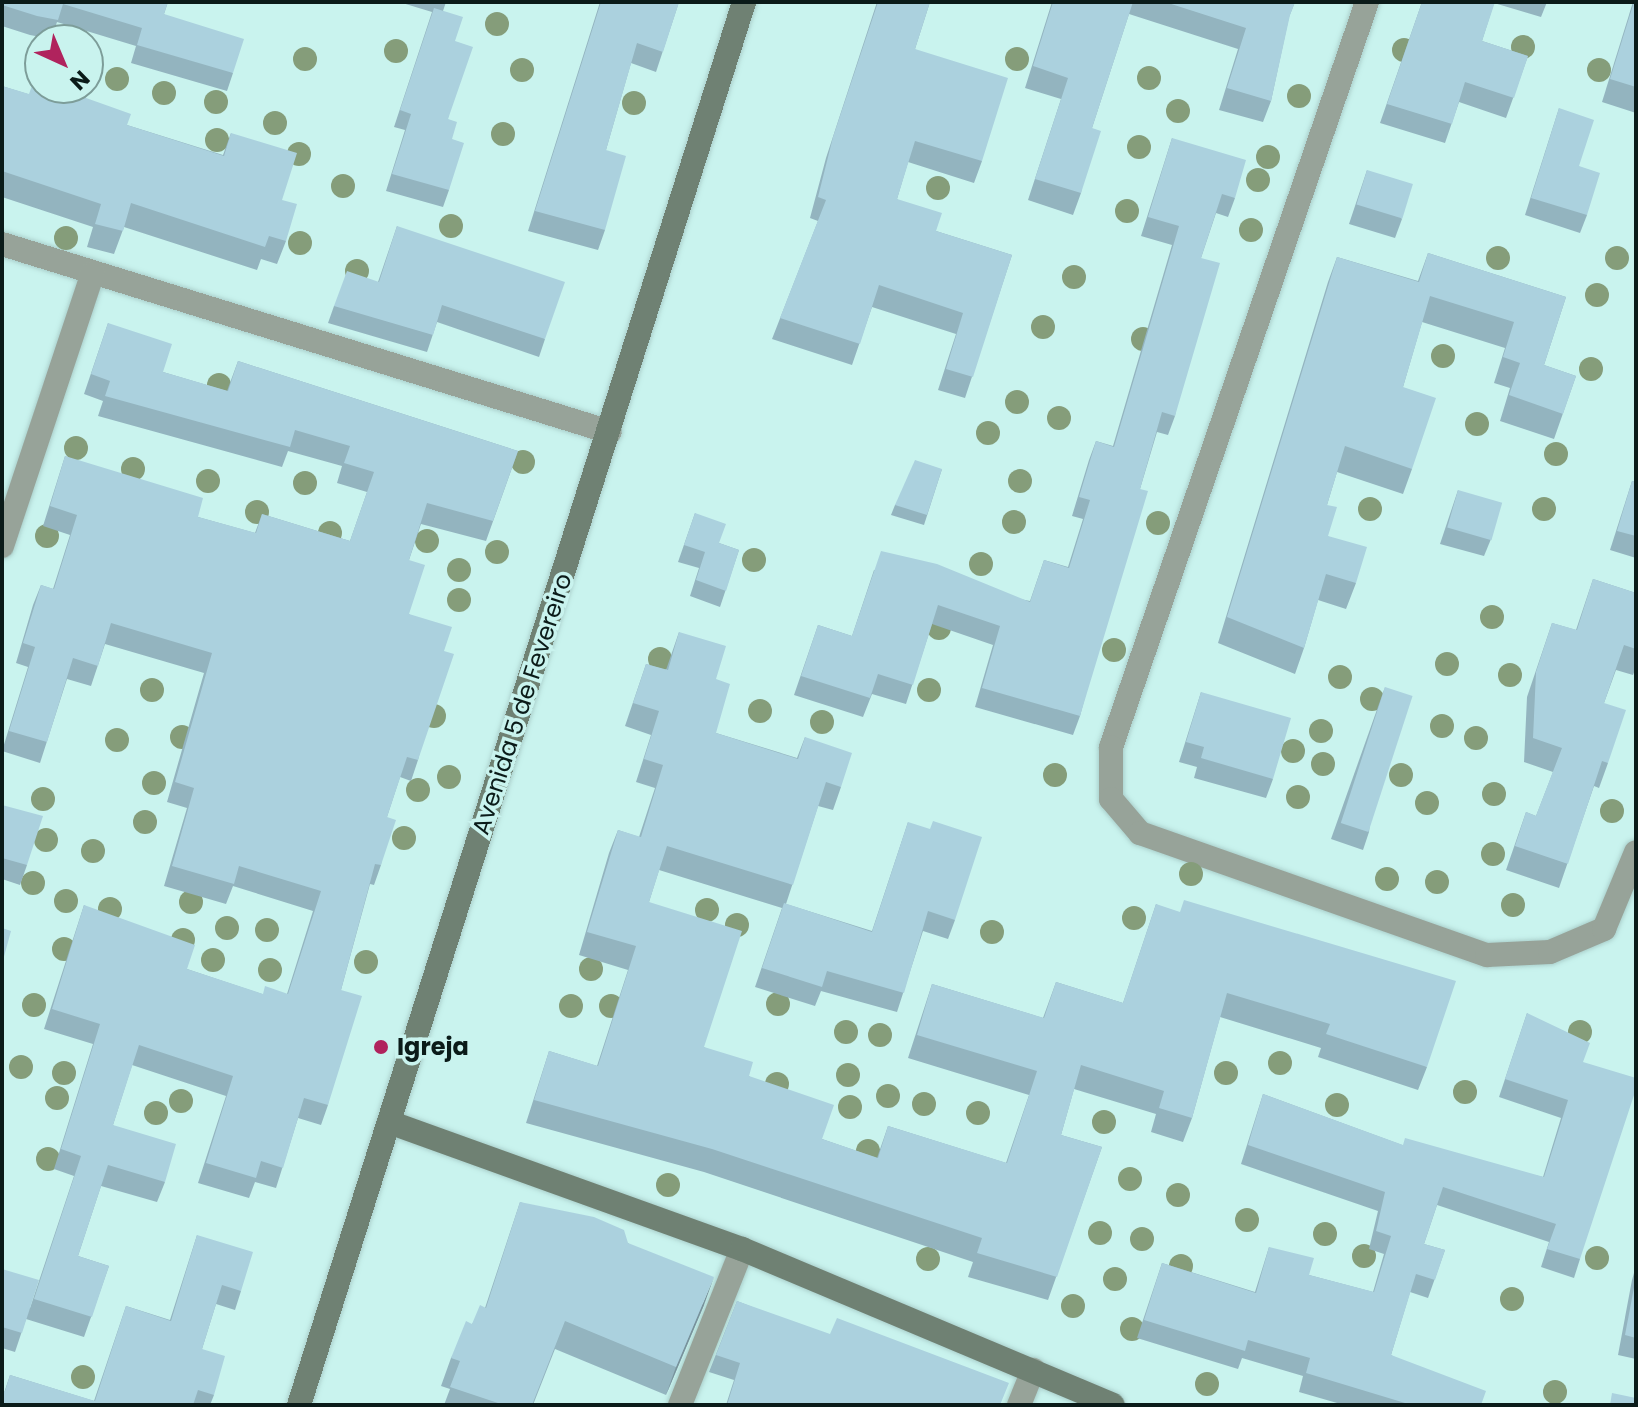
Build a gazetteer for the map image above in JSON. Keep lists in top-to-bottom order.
{
  "streets": {
    "street": ["Avenida 5 de Fevereiro"]
  },
  "places": ["Igreja"],
  "north": "bottom right"
}
